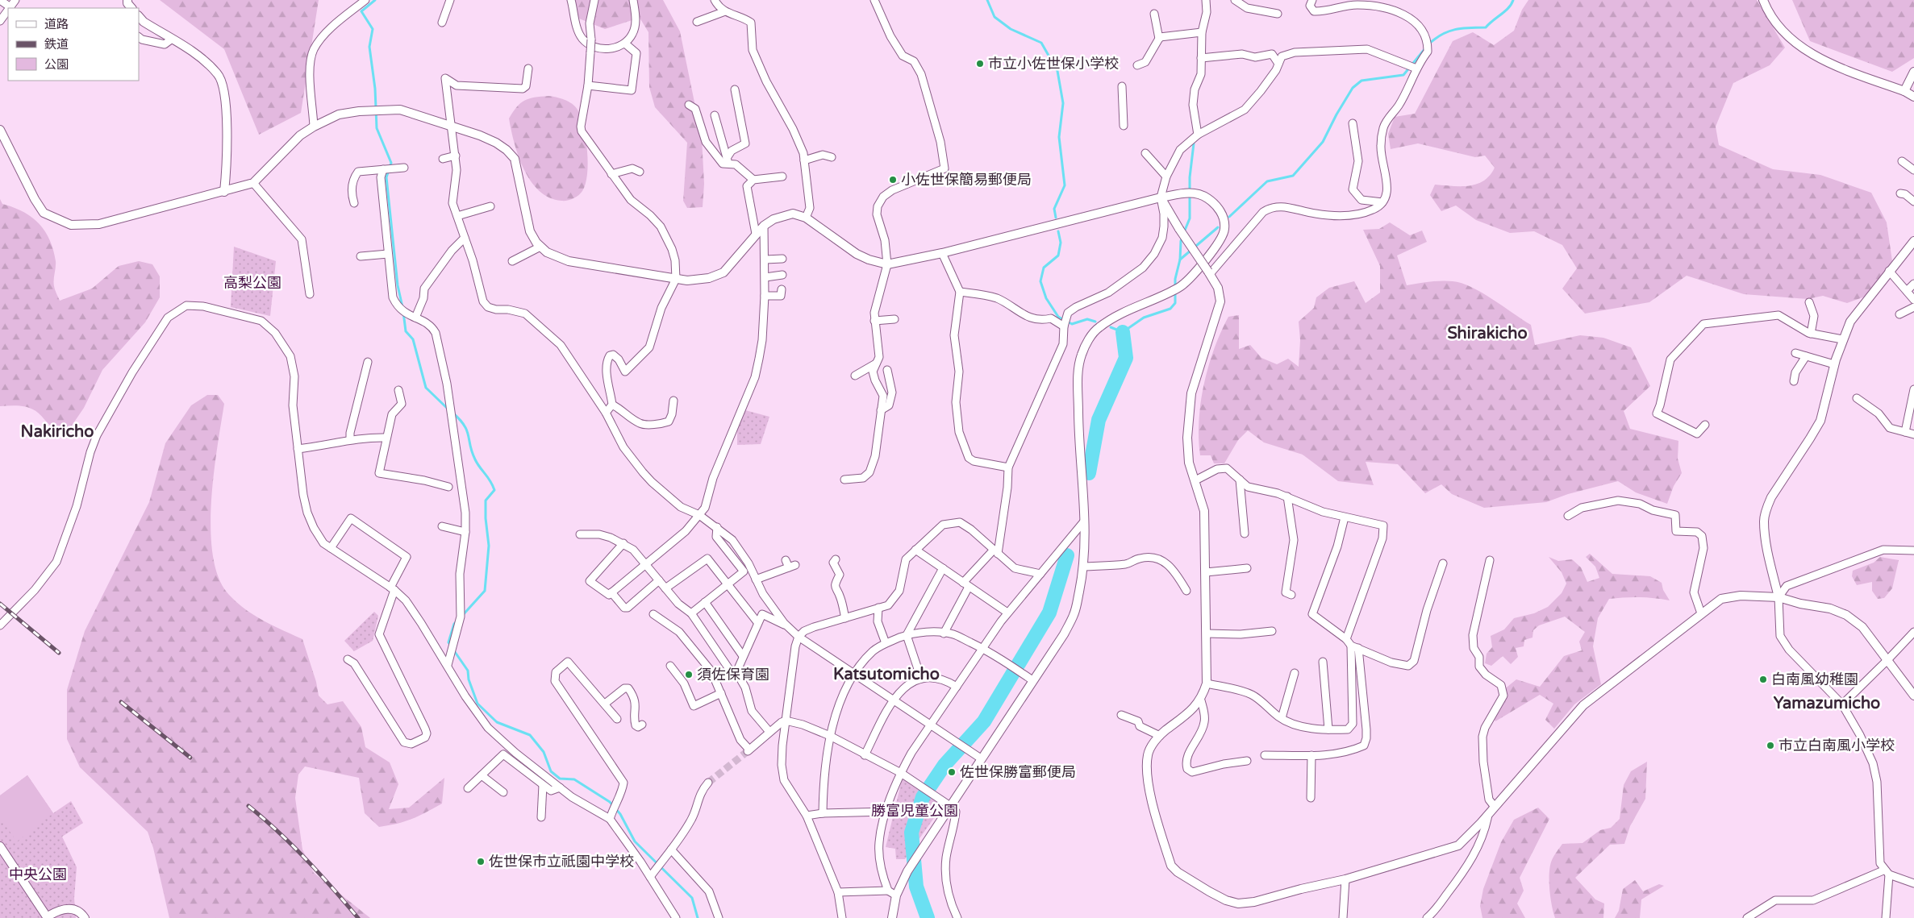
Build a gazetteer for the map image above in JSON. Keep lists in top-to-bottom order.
{
  "districts": [
    "Shirakicho",
    "Nakiricho",
    "Katsutomicho",
    "Yamazumicho"
  ],
  "parks": ["高梨公園", "勝富児童公園", "中央公園"],
  "places": [
    "市立小佐世保小学校",
    "小佐世保簡易郵便局",
    "須佐保育園",
    "白南風幼稚園",
    "市立白南風小学校",
    "佐世保勝富郵便局",
    "佐世保市立祇園中学校"
  ],
  "legend": ["道路", "鉄道", "公園"]
}
